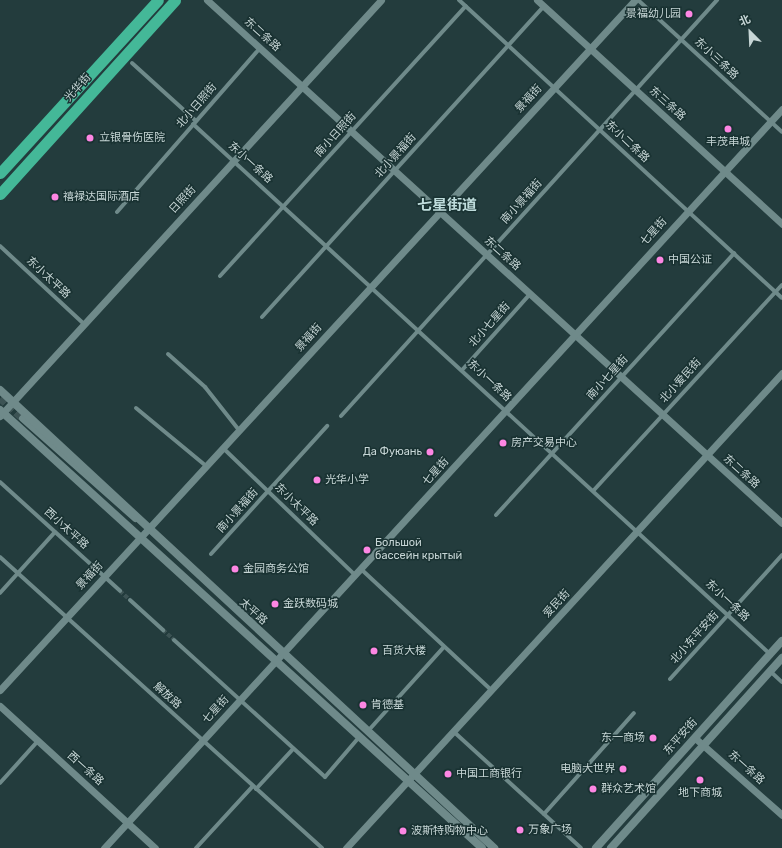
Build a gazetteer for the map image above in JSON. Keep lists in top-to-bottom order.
{
  "streets": {
    "highway": ["光华街"],
    "main road": ["太平路", "东平安街"],
    "street": [
      "东二条路",
      "东小三条路",
      "景福街",
      "东三条路",
      "北小日照街",
      "南小日照街",
      "东小二条路",
      "北小景福街",
      "东小一条路",
      "日照街",
      "南小景福街",
      "七星街",
      "东小太平路",
      "北小七星街",
      "南小七星街",
      "北小爱民街",
      "西小太平路",
      "爱民街",
      "北小东平安街",
      "解放路",
      "东一条路",
      "西一条路"
    ]
  },
  "crossings": [
    ["东二条路", "景福街"],
    ["东二条路", "北小日照街"],
    ["东二条路", "南小日照街"],
    ["东二条路", "北小景福街"],
    ["东二条路", "日照街"],
    ["东二条路", "南小景福街"],
    ["东二条路", "七星街"],
    ["东二条路", "北小七星街"],
    ["东二条路", "南小七星街"],
    ["东二条路", "北小爱民街"],
    ["东二条路", "爱民街"],
    ["东小三条路", "南小景福街"],
    ["东小三条路", "七星街"],
    ["景福街", "东三条路"],
    ["景福街", "东小二条路"],
    ["景福街", "东小一条路"],
    ["景福街", "东小太平路"],
    ["景福街", "西小太平路"],
    ["景福街", "太平路"],
    ["景福街", "解放路"],
    ["东三条路", "北小景福街"],
    ["东三条路", "南小景福街"],
    ["东三条路", "七星街"],
    ["北小日照街", "东小一条路"],
    ["南小日照街", "东小二条路"],
    ["南小日照街", "东小一条路"],
    ["东小二条路", "北小景福街"],
    ["东小二条路", "南小景福街"],
    ["东小二条路", "七星街"],
    ["东小二条路", "南小七星街"],
    ["东小二条路", "北小爱民街"],
    ["北小景福街", "东小一条路"],
    ["东小一条路", "日照街"],
    ["东小一条路", "南小景福街"],
    ["东小一条路", "七星街"],
    ["东小一条路", "北小七星街"],
    ["东小一条路", "南小七星街"],
    ["东小一条路", "北小爱民街"],
    ["东小一条路", "爱民街"],
    ["东小一条路", "北小东平安街"],
    ["东小一条路", "东平安街"],
    ["日照街", "东小太平路"],
    ["日照街", "太平路"],
    ["南小景福街", "东小太平路"],
    ["七星街", "东小太平路"],
    ["七星街", "太平路"],
    ["七星街", "解放路"],
    ["七星街", "西一条路"],
    ["东小太平路", "爱民街"],
    ["爱民街", "太平路"],
    ["东平安街", "东一条路"]
  ],
  "districts": ["七星街道"],
  "places": [
    "景福幼儿园",
    "丰茂串城",
    "立银骨伤医院",
    "禧禄达国际酒店",
    "中国公证",
    "房产交易中心",
    "Да Фуюань",
    "光华小学",
    "Большой бассейн крытый",
    "金园商务公馆",
    "金跃数码城",
    "百货大楼",
    "肯德基",
    "东一商场",
    "电脑大世界",
    "中国工商银行",
    "地下商城",
    "群众艺术馆",
    "万象广场",
    "波斯特购物中心"
  ],
  "north": "top left"
}
